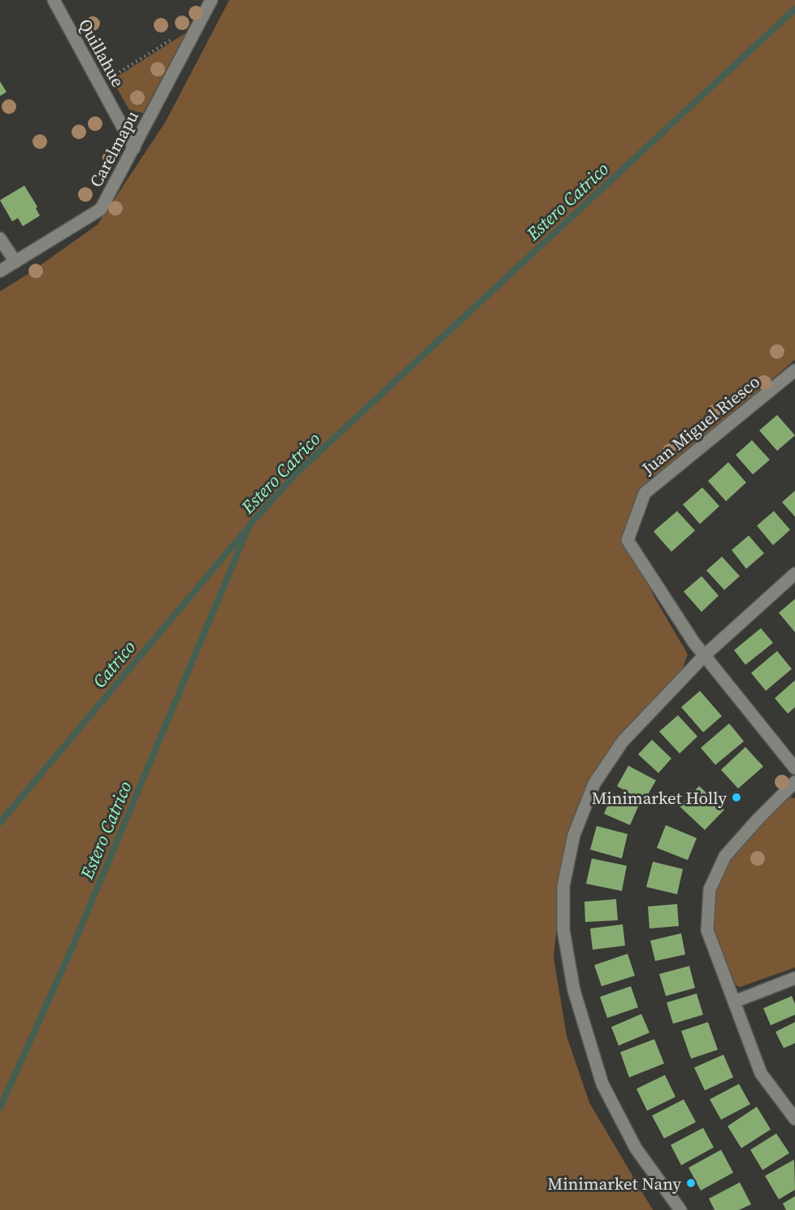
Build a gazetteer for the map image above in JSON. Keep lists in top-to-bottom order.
{
  "streets": {
    "street": ["Quillahue", "Carelmapu", "Juan Miguel Riesco"]
  },
  "crossings": [
    ["Quillahue", "Carelmapu"]
  ],
  "water": ["Estero Catrico", "Catrico"],
  "places": ["Minimarket Holly", "Minimarket Nany"]
}
